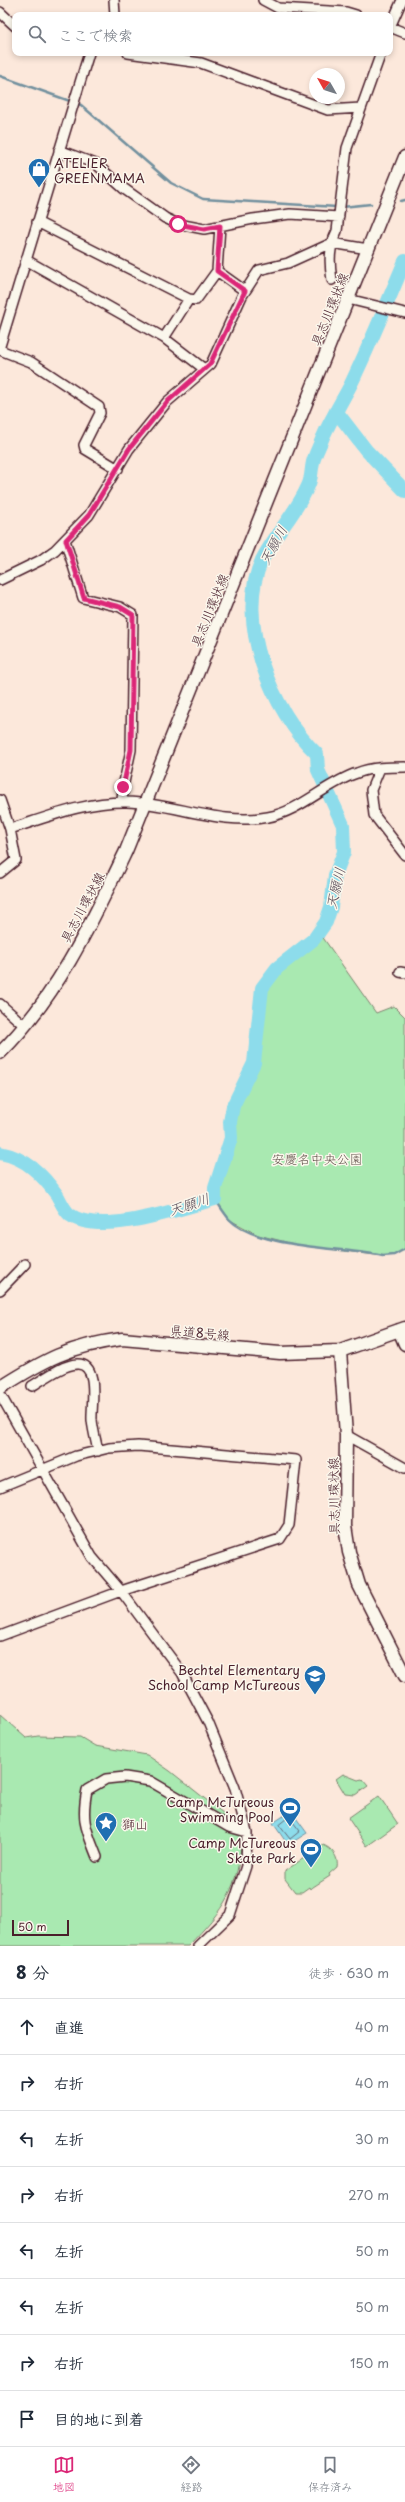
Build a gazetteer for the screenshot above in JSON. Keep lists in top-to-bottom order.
{
  "streets": {
    "main road": ["具志川環状線", "県道8号線"]
  },
  "crossings": [
    ["具志川環状線", "県道8号線"]
  ],
  "water": ["天願川"],
  "parks": ["安慶名中央公園"],
  "places": {
    "shop": ["ATELIER GREENMAMA"],
    "school or university": ["Bechtel Elementary School Camp McTureous"],
    "sports": ["Camp McTureous Swimming Pool", "Camp McTureous Skate Park"],
    "place": ["獅山"]
  },
  "scale_bar": "50 m",
  "north": "top left",
  "page": {
    "search": "ここで検索",
    "scale": "50 m",
    "heading": ["8 分", "徒歩 · 630 m"],
    "list": [
      ["直進", "40 m"],
      ["右折", "40 m"],
      ["左折", "30 m"],
      ["右折", "270 m"],
      ["左折", "50 m"],
      ["左折", "50 m"],
      ["右折", "150 m"],
      "目的地に到着"
    ],
    "nav": ["地図", "経路", "保存済み"]
  }
}
